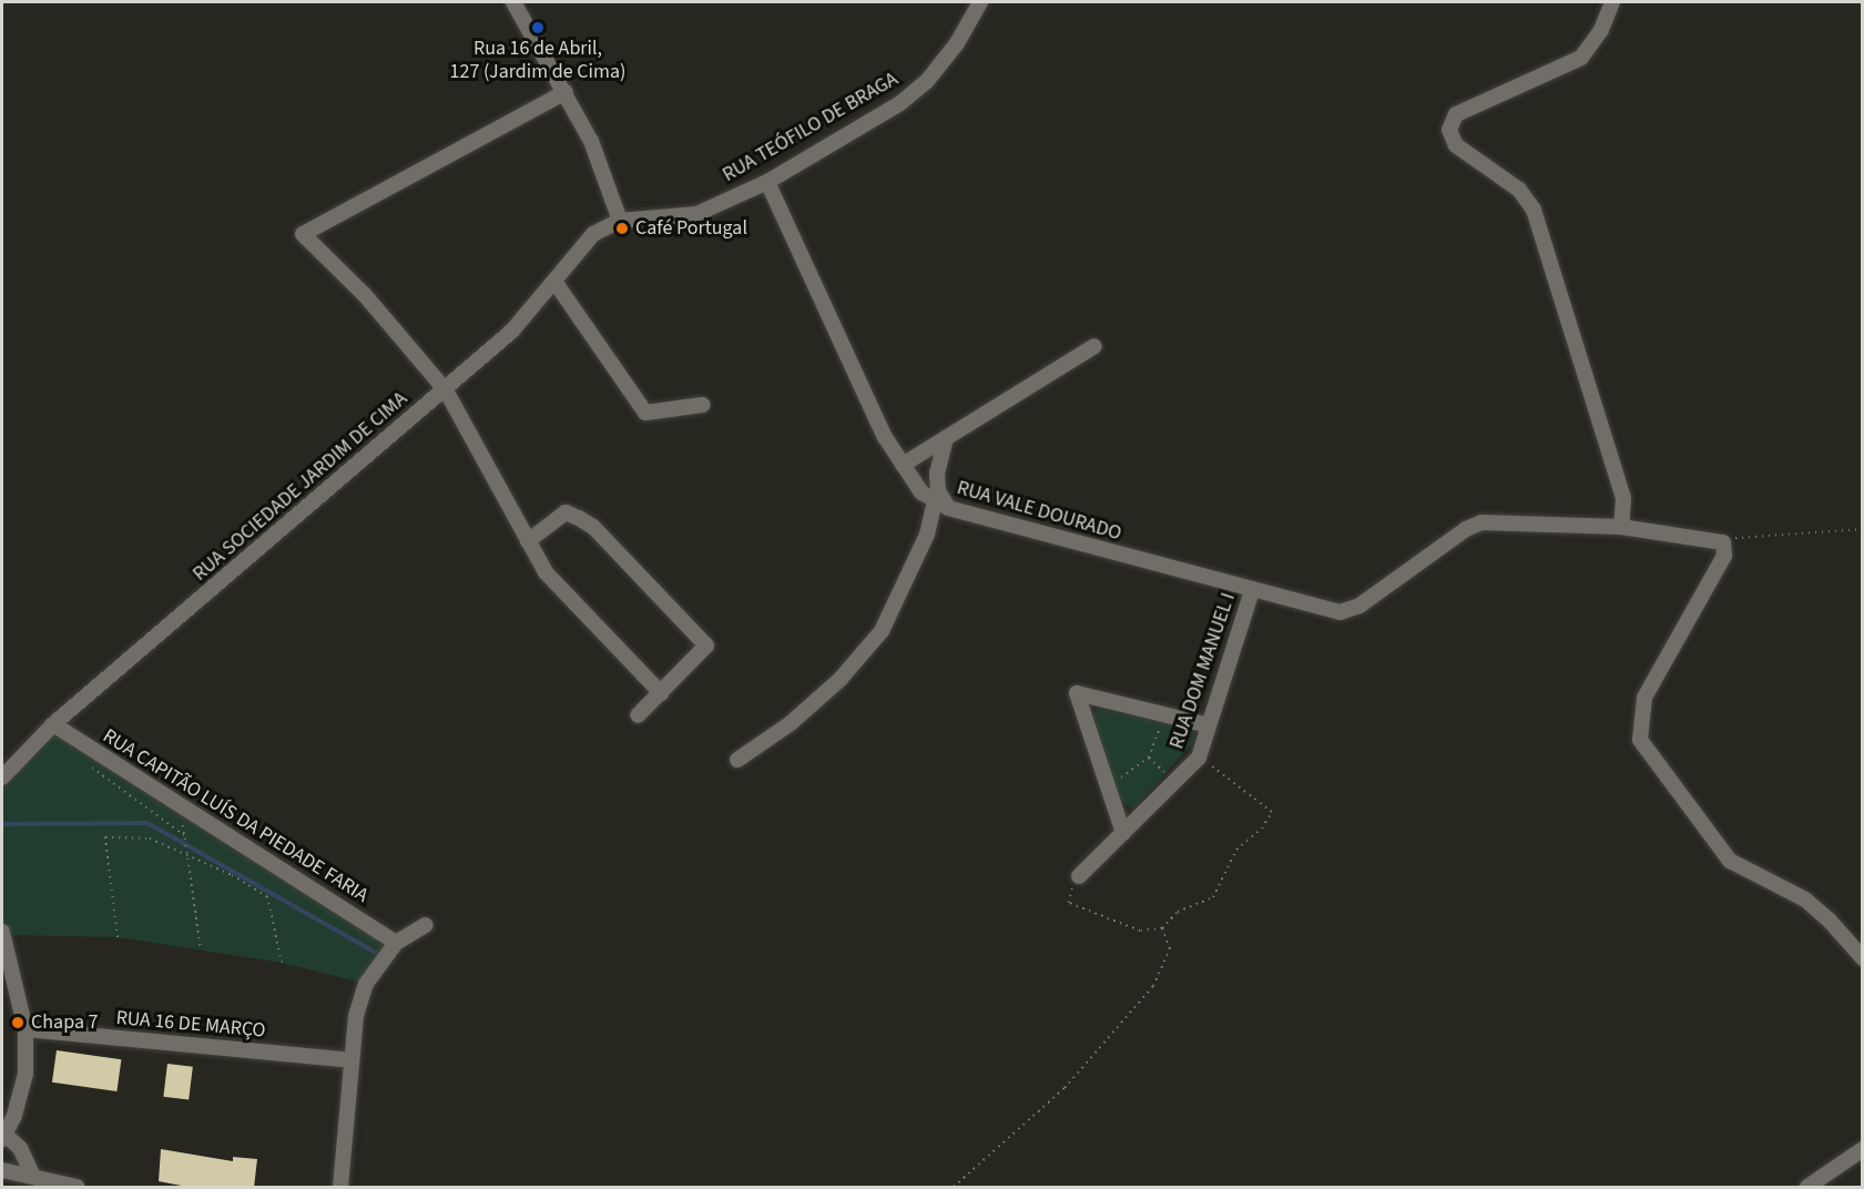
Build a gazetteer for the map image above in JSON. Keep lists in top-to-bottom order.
{
  "streets": {
    "street": [
      "RUA TEÓFILO DE BRAGA",
      "RUA SOCIEDADE JARDIM DE CIMA",
      "RUA VALE DOURADO",
      "RUA DOM MANUEL I",
      "RUA CAPITÃO LUÍS DA PIEDADE FARIA",
      "RUA 16 DE MARÇO"
    ]
  },
  "crossings": [
    ["RUA TEÓFILO DE BRAGA", "RUA SOCIEDADE JARDIM DE CIMA"],
    ["RUA TEÓFILO DE BRAGA", "RUA VALE DOURADO"],
    ["RUA SOCIEDADE JARDIM DE CIMA", "RUA CAPITÃO LUÍS DA PIEDADE FARIA"],
    ["RUA VALE DOURADO", "RUA DOM MANUEL I"]
  ],
  "places": ["Rua 16 de Abril, 127 (Jardim de Cima)", "Café Portugal", "Chapa 7"]
}
